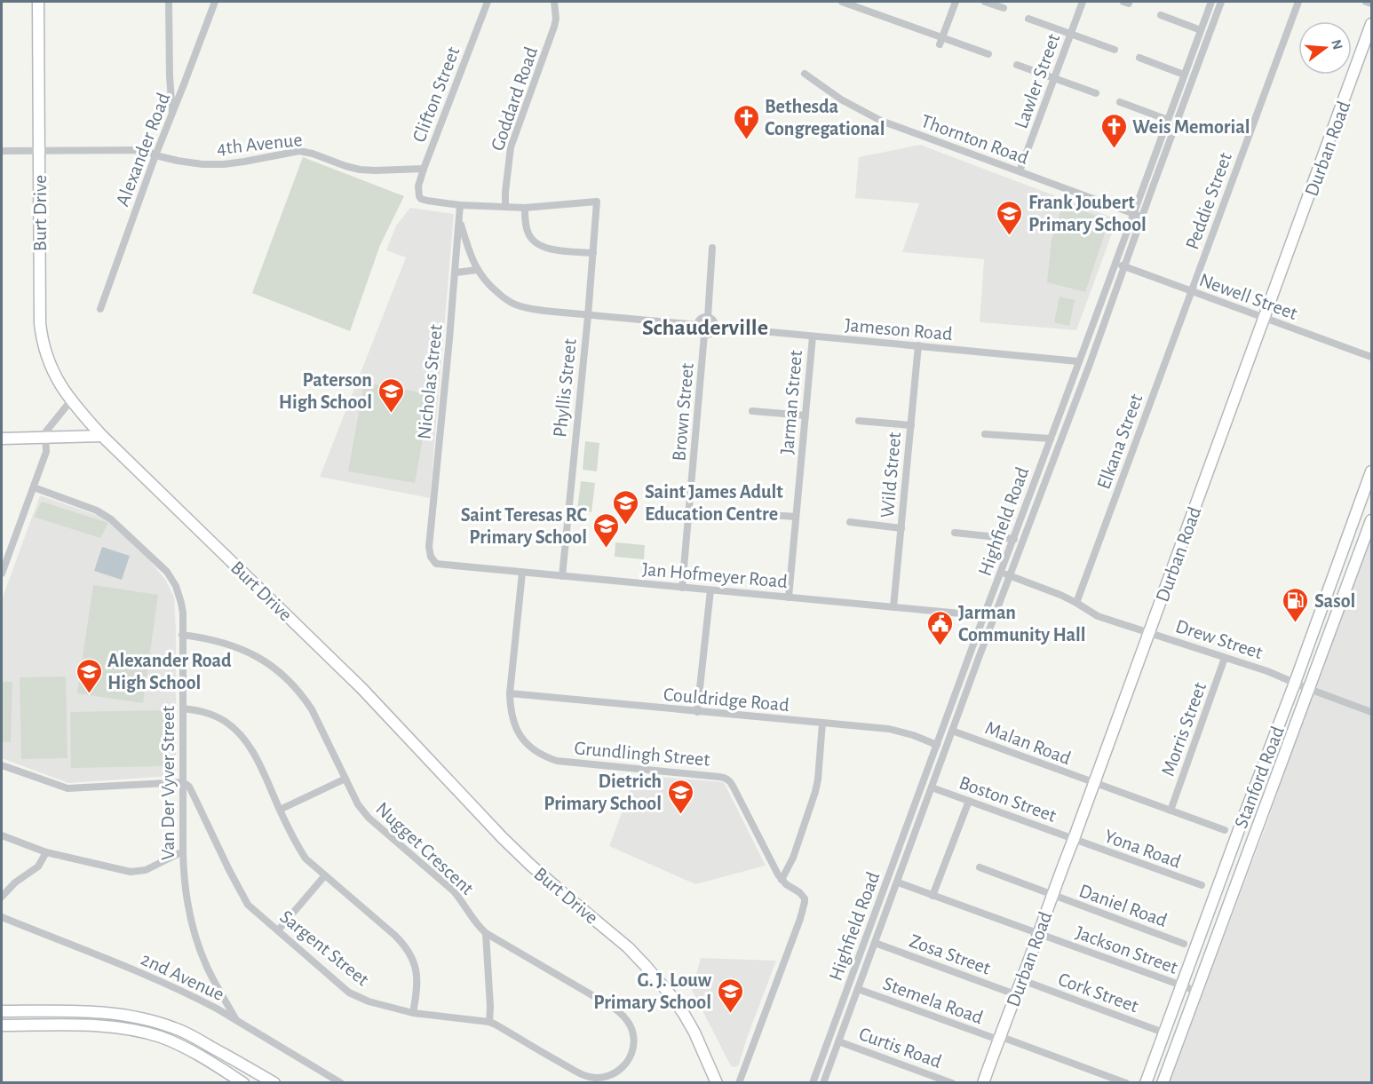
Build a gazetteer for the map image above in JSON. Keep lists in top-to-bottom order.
{
  "streets": {
    "street": [
      "Lawler Street",
      "Clifton Street",
      "Goddard Road",
      "Thornton Road",
      "4th Avenue",
      "Durban Road",
      "Alexander Road",
      "Peddie Street",
      "Burt Drive",
      "Newell Street",
      "Jameson Road",
      "Nicholas Street",
      "Phyllis Street",
      "Jarman Street",
      "Brown Street",
      "Elkana Street",
      "Wild Street",
      "Highfield Road",
      "Jan Hofmeyer Road",
      "Drew Street",
      "Couldridge Road",
      "Morris Street",
      "Malan Road",
      "Grundlingh Street",
      "Stanford Road",
      "Van Der Vyver Street",
      "Boston Street",
      "Nugget Crescent",
      "Yona Road",
      "Daniel Road",
      "Sargent Street",
      "Jackson Street",
      "Zosa Street",
      "2nd Avenue",
      "Cork Street",
      "Stemela Road",
      "Curtis Road"
    ]
  },
  "crossings": [
    ["Lawler Street", "Thornton Road"],
    ["Clifton Street", "4th Avenue"],
    ["Clifton Street", "Nicholas Street"],
    ["Thornton Road", "Highfield Road"],
    ["4th Avenue", "Alexander Road"],
    ["4th Avenue", "Burt Drive"],
    ["Durban Road", "Newell Street"],
    ["Durban Road", "Drew Street"],
    ["Durban Road", "Malan Road"],
    ["Durban Road", "Boston Street"],
    ["Durban Road", "Yona Road"],
    ["Durban Road", "Daniel Road"],
    ["Durban Road", "Jackson Street"],
    ["Durban Road", "Zosa Street"],
    ["Durban Road", "Cork Street"],
    ["Durban Road", "Stemela Road"],
    ["Peddie Street", "Newell Street"],
    ["Peddie Street", "Elkana Street"],
    ["Newell Street", "Elkana Street"],
    ["Newell Street", "Highfield Road"],
    ["Jameson Road", "Jarman Street"],
    ["Jameson Road", "Brown Street"],
    ["Jameson Road", "Wild Street"],
    ["Jameson Road", "Highfield Road"],
    ["Nicholas Street", "Jan Hofmeyer Road"],
    ["Phyllis Street", "Jan Hofmeyer Road"],
    ["Jarman Street", "Jan Hofmeyer Road"],
    ["Brown Street", "Jan Hofmeyer Road"],
    ["Elkana Street", "Drew Street"],
    ["Wild Street", "Jan Hofmeyer Road"],
    ["Highfield Road", "Jan Hofmeyer Road"],
    ["Highfield Road", "Drew Street"],
    ["Highfield Road", "Couldridge Road"],
    ["Highfield Road", "Malan Road"],
    ["Highfield Road", "Boston Street"],
    ["Highfield Road", "Jackson Street"],
    ["Highfield Road", "Zosa Street"],
    ["Highfield Road", "Stemela Road"],
    ["Highfield Road", "Curtis Road"],
    ["Drew Street", "Morris Street"],
    ["Drew Street", "Stanford Road"],
    ["Couldridge Road", "Grundlingh Street"],
    ["Morris Street", "Malan Road"],
    ["Stanford Road", "Jackson Street"],
    ["Stanford Road", "Cork Street"],
    ["Van Der Vyver Street", "Nugget Crescent"],
    ["Van Der Vyver Street", "Sargent Street"],
    ["Van Der Vyver Street", "2nd Avenue"],
    ["Boston Street", "Yona Road"],
    ["Nugget Crescent", "Sargent Street"]
  ],
  "districts": ["Schauderville"],
  "places": {
    "church": ["Bethesda Congregational", "Weis Memorial"],
    "school or university": [
      "Frank Joubert Primary School",
      "Paterson High School",
      "Saint James Adult Education Centre",
      "Saint Teresas RC Primary School",
      "Alexander Road High School",
      "Dietrich Primary School",
      "G. J. Louw Primary School"
    ],
    "fuel station": ["Sasol"],
    "public building": ["Jarman Community Hall"]
  },
  "north": "right"
}
